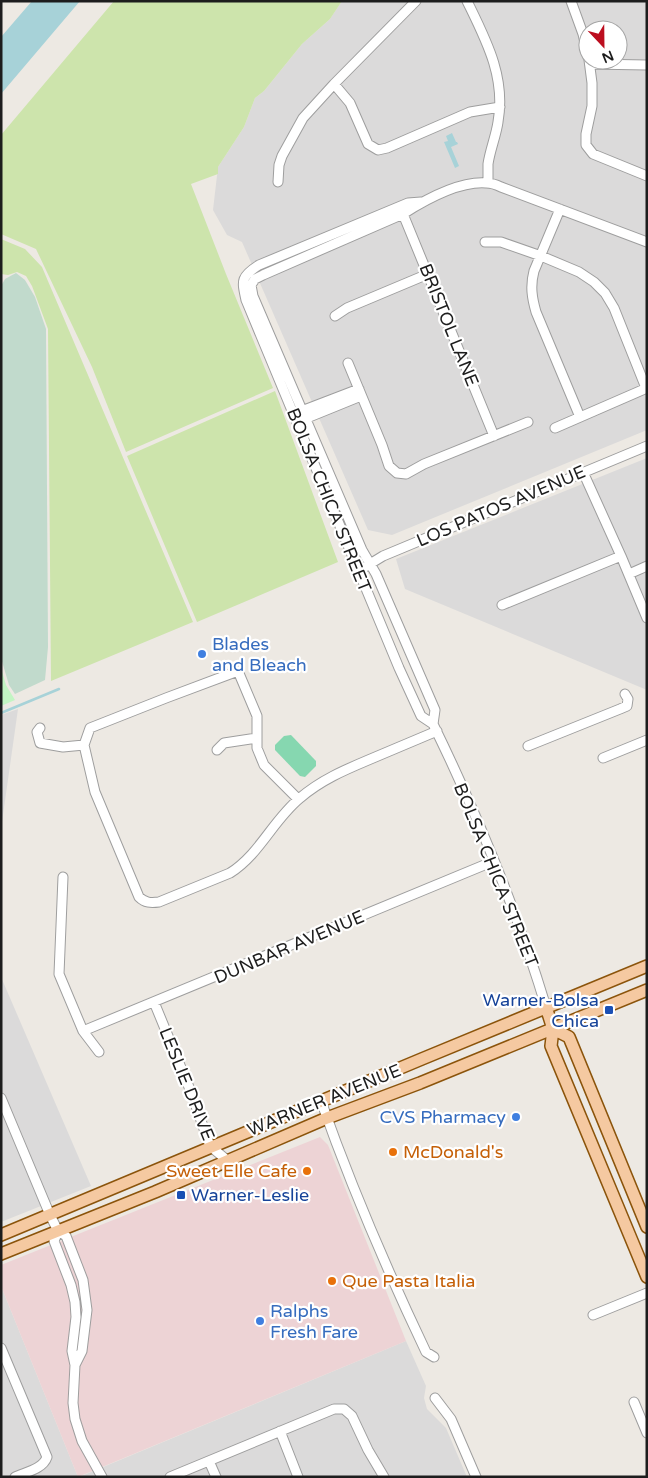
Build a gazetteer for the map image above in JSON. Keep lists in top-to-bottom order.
{
  "streets": {
    "main road": ["BOLSA CHICA STREET", "WARNER AVENUE"],
    "street": [
      "BRISTOL LANE",
      "LOS PATOS AVENUE",
      "DUNBAR AVENUE",
      "LESLIE DRIVE"
    ]
  },
  "crossings": [
    ["BRISTOL LANE", "BOLSA CHICA STREET"],
    ["BOLSA CHICA STREET", "LOS PATOS AVENUE"],
    ["BOLSA CHICA STREET", "DUNBAR AVENUE"],
    ["BOLSA CHICA STREET", "WARNER AVENUE"],
    ["DUNBAR AVENUE", "LESLIE DRIVE"],
    ["LESLIE DRIVE", "WARNER AVENUE"]
  ],
  "places": {
    "other": [
      "Blades and Bleach",
      "CVS Pharmacy",
      "McDonald's",
      "Sweet Elle Cafe",
      "Que Pasta Italia",
      "Ralphs Fresh Fare"
    ],
    "transit": ["Warner-Bolsa Chica", "Warner-Leslie"]
  },
  "north": "bottom"
}
